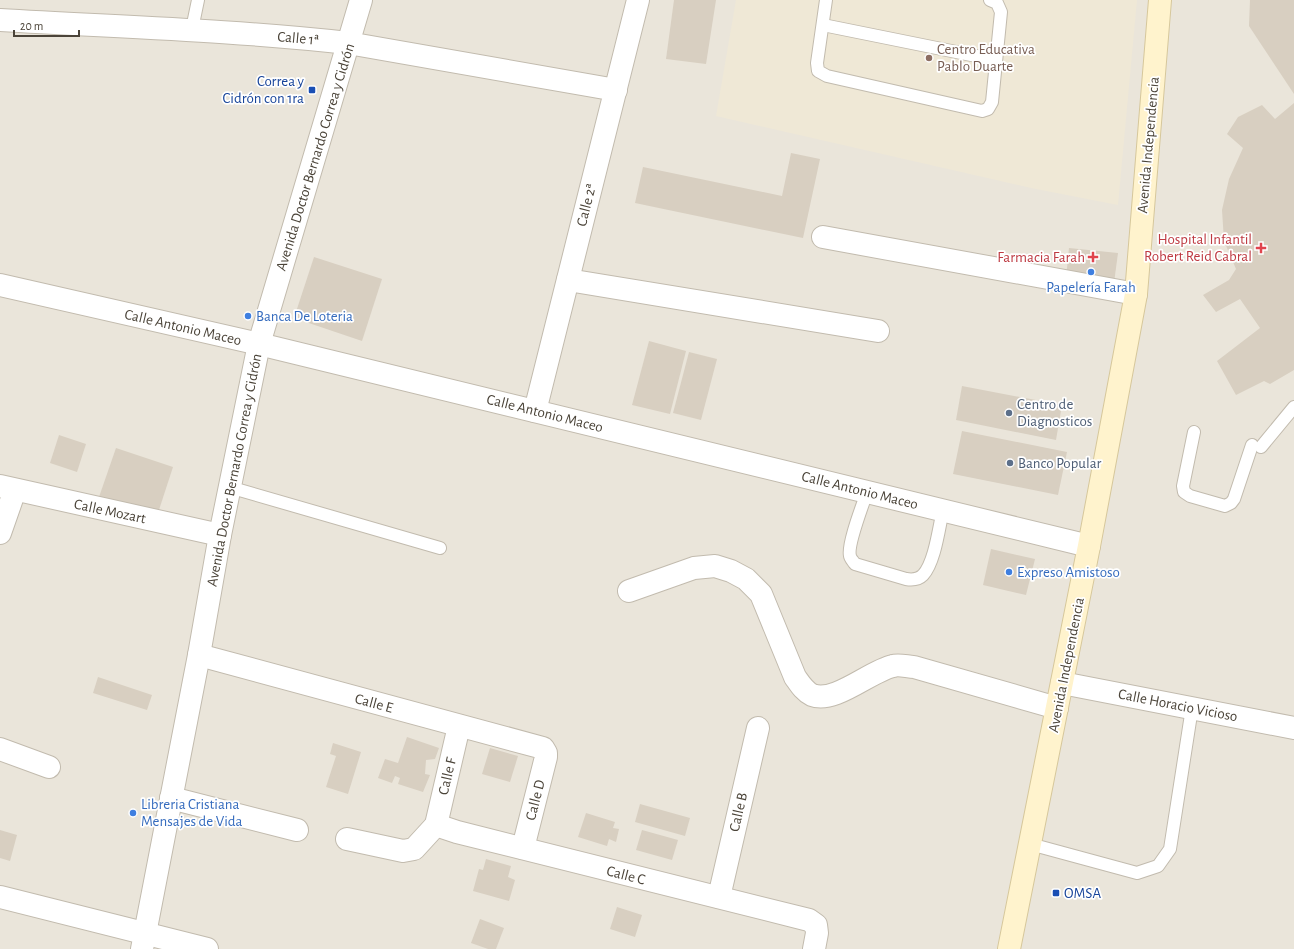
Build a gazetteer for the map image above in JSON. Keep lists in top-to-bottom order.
{
  "streets": {
    "main road": ["Avenida Independencia"],
    "street": [
      "Calle 1ª",
      "Avenida Doctor Bernardo Correa y Cidrón",
      "Calle 2ª",
      "Calle Antonio Maceo",
      "Calle Mozart",
      "Calle E",
      "Calle Horacio Vicioso",
      "Calle F",
      "Calle D",
      "Calle B",
      "Calle C"
    ]
  },
  "crossings": [
    ["Calle 1ª", "Avenida Doctor Bernardo Correa y Cidrón"],
    ["Calle 1ª", "Calle 2ª"],
    ["Avenida Independencia", "Calle Antonio Maceo"],
    ["Avenida Independencia", "Calle Horacio Vicioso"],
    ["Avenida Doctor Bernardo Correa y Cidrón", "Calle Antonio Maceo"],
    ["Avenida Doctor Bernardo Correa y Cidrón", "Calle Mozart"],
    ["Avenida Doctor Bernardo Correa y Cidrón", "Calle E"],
    ["Calle 2ª", "Calle Antonio Maceo"],
    ["Calle E", "Calle F"],
    ["Calle E", "Calle D"],
    ["Calle F", "Calle C"],
    ["Calle D", "Calle C"],
    ["Calle B", "Calle C"]
  ],
  "places": {
    "other": [
      "Centro Educativa Pablo Duarte",
      "Papelería Farah",
      "Banca De Loteria",
      "Centro de Diagnosticos",
      "Banco Popular",
      "Expreso Amistoso",
      "Libreria Cristiana Mensajes de Vida"
    ],
    "transit": ["Correa y Cidrón con 1ra", "OMSA"],
    "health": ["Hospital Infantil Robert Reid Cabral", "Farmacia Farah"]
  },
  "scale_bar": "20 m"
}
